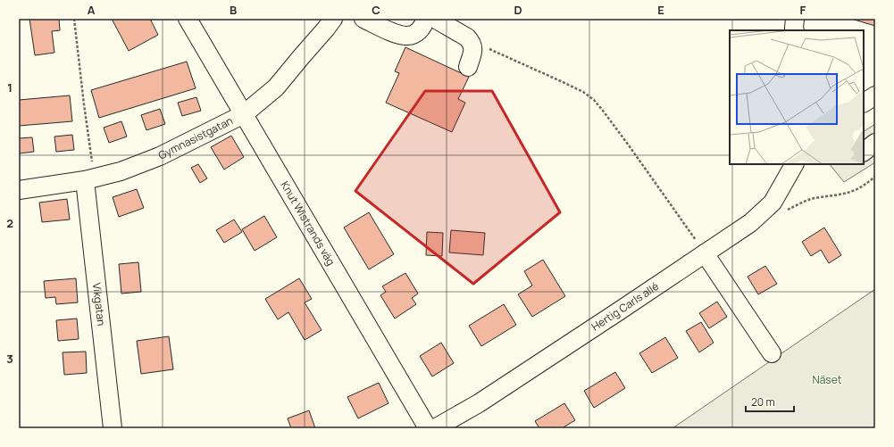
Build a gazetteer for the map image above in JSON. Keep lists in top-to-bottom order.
{
  "streets": {
    "street": [
      "Gymnasistgatan",
      "Knut Wistrands väg",
      "Vikgatan",
      "Hertig Carls allé"
    ]
  },
  "crossings": [
    ["Gymnasistgatan", "Knut Wistrands väg"],
    ["Gymnasistgatan", "Vikgatan"]
  ],
  "parks": ["Näset"],
  "scale_bar": "20 m",
  "grid": {
    "columns": [
      "A",
      "B",
      "C",
      "D",
      "E",
      "F"
    ],
    "rows": ["1", "2", "3"]
  }
}
